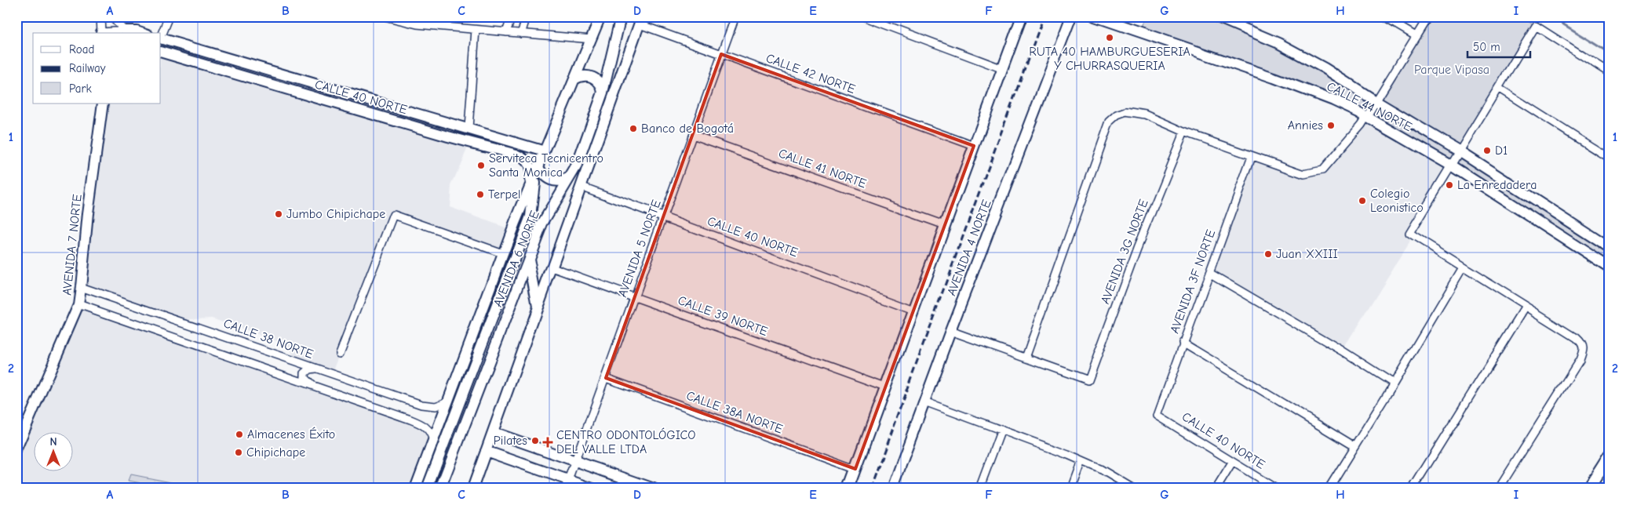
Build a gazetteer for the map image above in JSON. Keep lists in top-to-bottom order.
{
  "streets": {
    "main road": [
      "CALLE 40 NORTE",
      "CALLE 44 NORTE",
      "AVENIDA 7 NORTE",
      "AVENIDA 4 NORTE",
      "AVENIDA 6 NORTE"
    ],
    "street": [
      "CALLE 42 NORTE",
      "CALLE 41 NORTE",
      "AVENIDA 5 NORTE",
      "AVENIDA 3G NORTE",
      "AVENIDA 3F NORTE",
      "CALLE 39 NORTE",
      "CALLE 38 NORTE",
      "CALLE 38A NORTE"
    ]
  },
  "crossings": [
    ["CALLE 42 NORTE", "AVENIDA 5 NORTE"],
    ["CALLE 40 NORTE", "AVENIDA 5 NORTE"],
    ["CALLE 40 NORTE", "AVENIDA 6 NORTE"],
    ["CALLE 40 NORTE", "AVENIDA 3F NORTE"],
    ["CALLE 41 NORTE", "AVENIDA 5 NORTE"],
    ["AVENIDA 7 NORTE", "CALLE 38 NORTE"],
    ["AVENIDA 5 NORTE", "CALLE 39 NORTE"],
    ["AVENIDA 5 NORTE", "CALLE 38A NORTE"],
    ["AVENIDA 6 NORTE", "CALLE 38 NORTE"]
  ],
  "parks": ["Parque Vipasa"],
  "places": {
    "other": [
      "RUTA 40 HAMBURGUESERIA Y CHURRASQUERIA",
      "Annies",
      "Banco de Bogotá",
      "D1",
      "Serviteca Tecnicentro Santa Monica",
      "La Enredadera",
      "Terpel",
      "Colegio Leonistico",
      "Jumbo Chipichape",
      "Juan XXIII",
      "Almacenes Éxito",
      "Pilates",
      "Chipichape"
    ],
    "health": ["CENTRO ODONTOLÓGICO DEL VALLE LTDA"]
  },
  "legend": ["Road", "Railway", "Park"],
  "scale_bar": "50 m",
  "north": "top",
  "grid": {
    "columns": [
      "A",
      "B",
      "C",
      "D",
      "E",
      "F",
      "G",
      "H",
      "I"
    ],
    "rows": ["1", "2"]
  }
}
